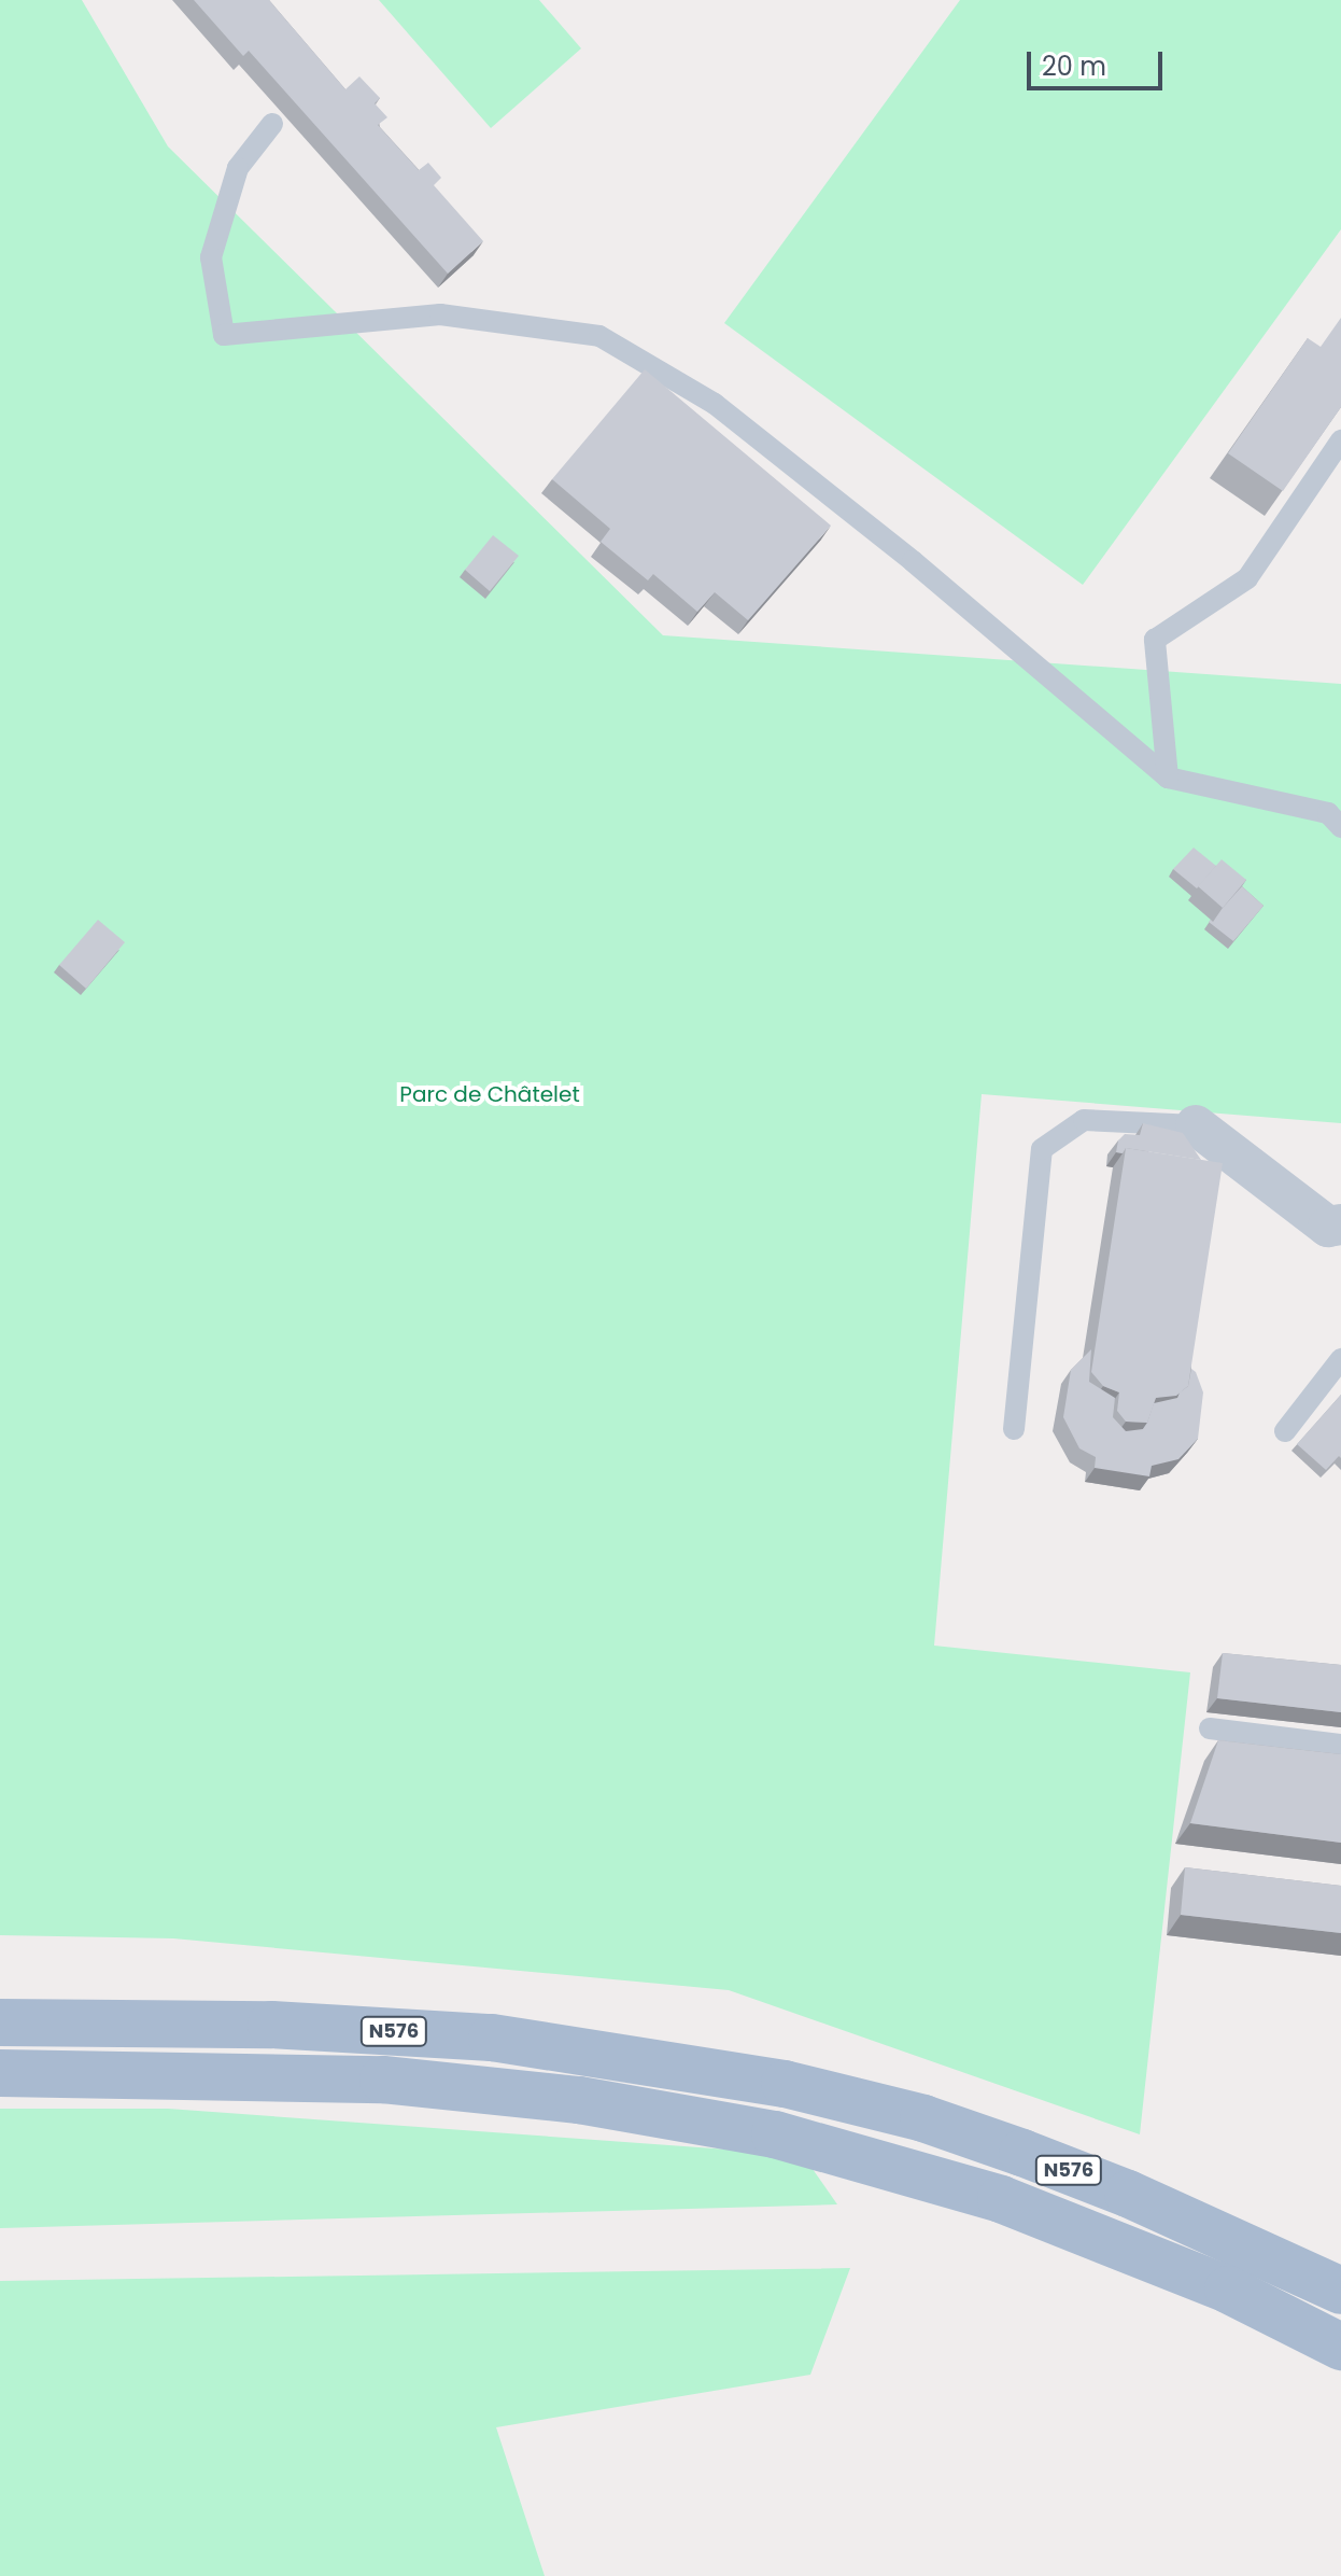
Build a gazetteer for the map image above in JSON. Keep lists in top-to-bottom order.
{
  "streets": {
    "main road": ["N576"]
  },
  "parks": ["Parc de Châtelet"],
  "scale_bar": "20 m"
}
